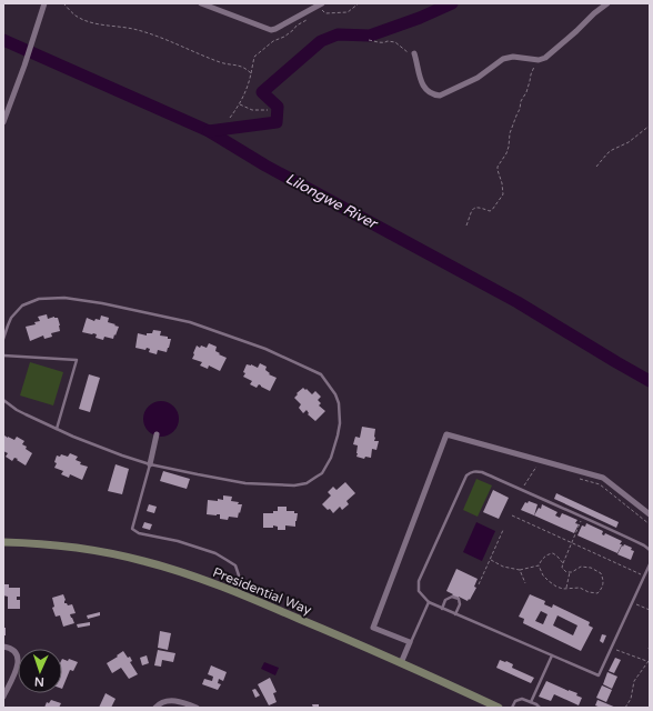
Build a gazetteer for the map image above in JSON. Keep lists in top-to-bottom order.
{
  "streets": {
    "main road": ["Presidential Way"]
  },
  "water": ["Lilongwe River"],
  "north": "bottom"
}
